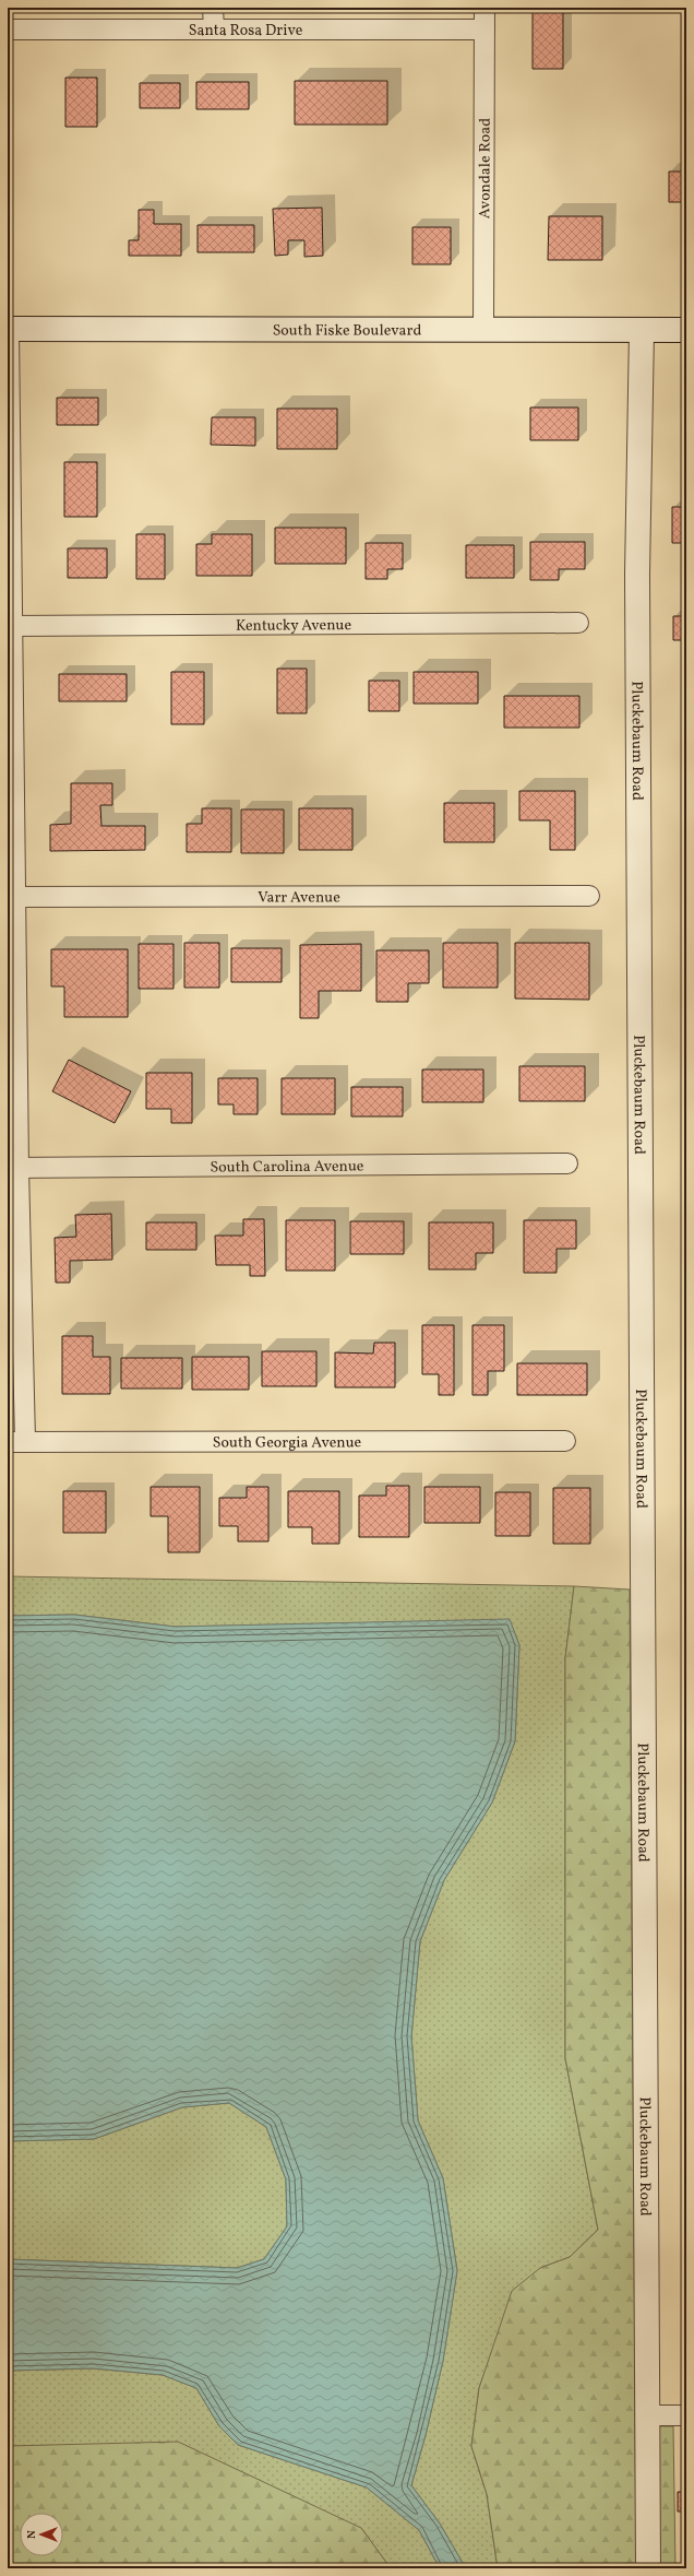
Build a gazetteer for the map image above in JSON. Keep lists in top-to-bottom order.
{
  "streets": {
    "street": [
      "Santa Rosa Drive",
      "Avondale Road",
      "South Fiske Boulevard",
      "Kentucky Avenue",
      "Pluckebaum Road",
      "Varr Avenue",
      "South Carolina Avenue",
      "South Georgia Avenue"
    ]
  },
  "crossings": [
    ["Santa Rosa Drive", "Avondale Road"],
    ["Avondale Road", "South Fiske Boulevard"],
    ["South Fiske Boulevard", "Pluckebaum Road"]
  ],
  "north": "left"
}
